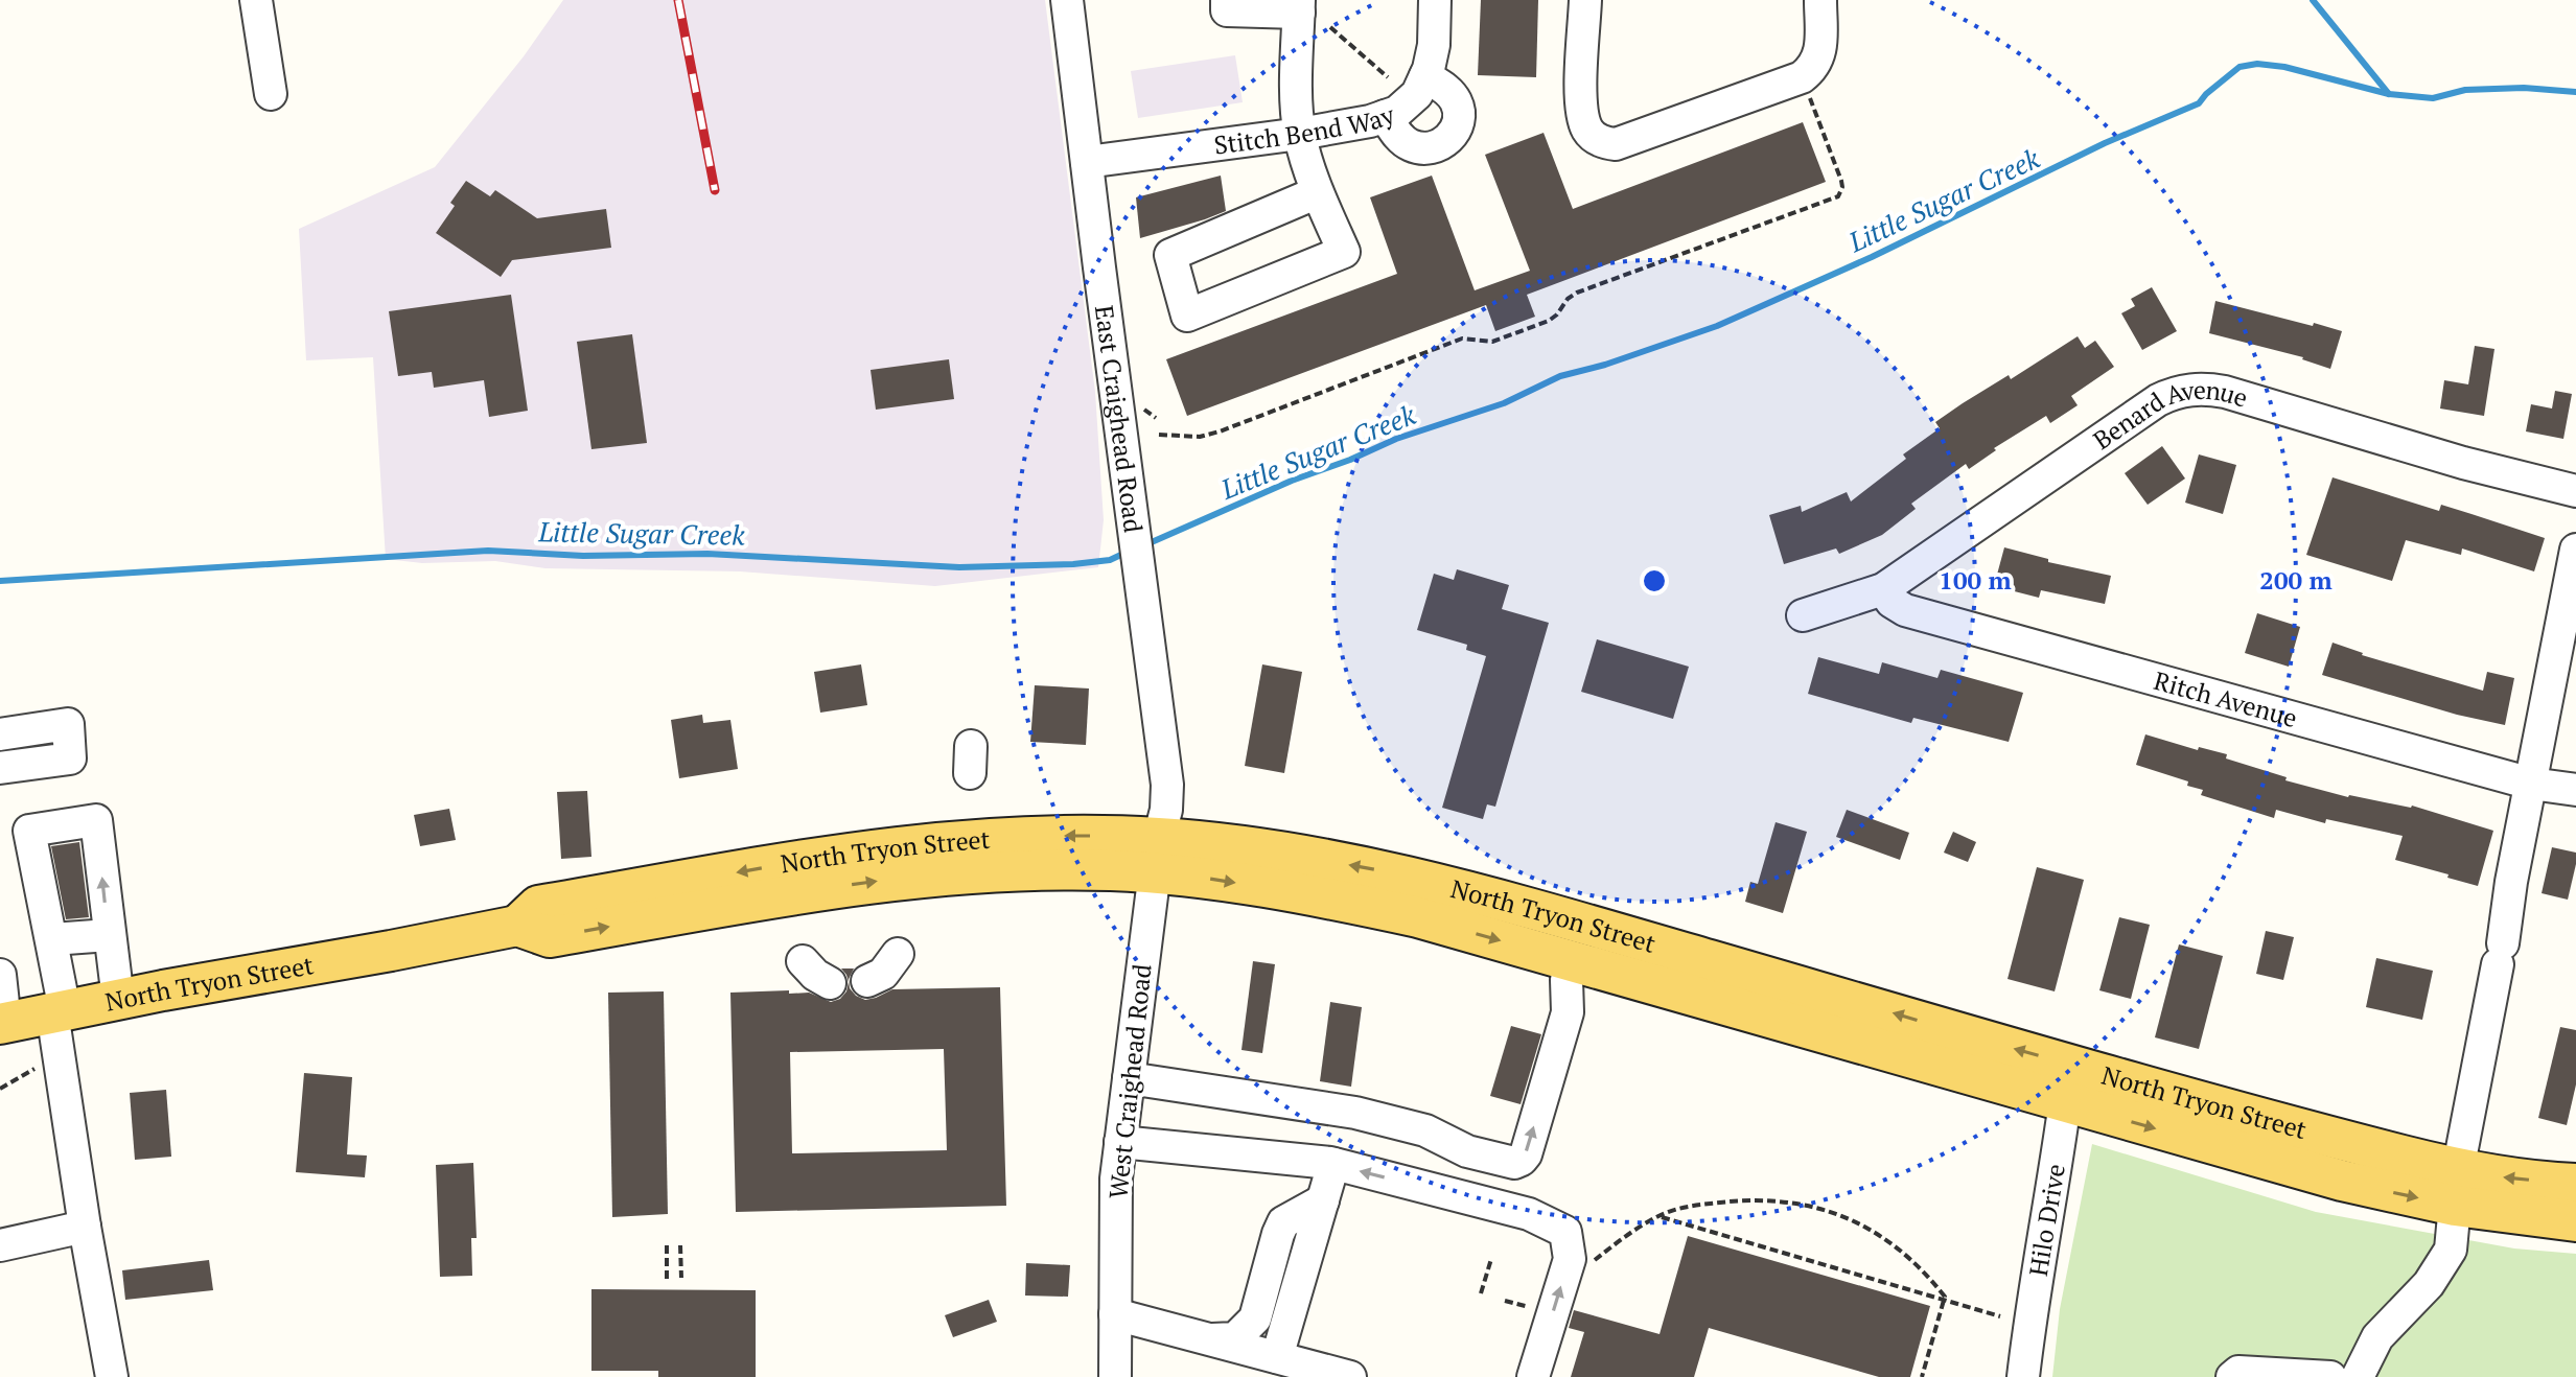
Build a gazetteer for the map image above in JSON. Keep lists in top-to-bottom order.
{
  "streets": {
    "main road": ["North Tryon Street"],
    "street": [
      "Stitch Bend Way",
      "East Craighead Road",
      "Benard Avenue",
      "Ritch Avenue",
      "West Craighead Road",
      "Hilo Drive"
    ]
  },
  "crossings": [
    ["Stitch Bend Way", "East Craighead Road"],
    ["East Craighead Road", "North Tryon Street"],
    ["East Craighead Road", "West Craighead Road"],
    ["Benard Avenue", "Ritch Avenue"],
    ["North Tryon Street", "West Craighead Road"],
    ["North Tryon Street", "Hilo Drive"]
  ],
  "water": ["Little Sugar Creek"],
  "rings": ["100 m", "200 m"]
}
